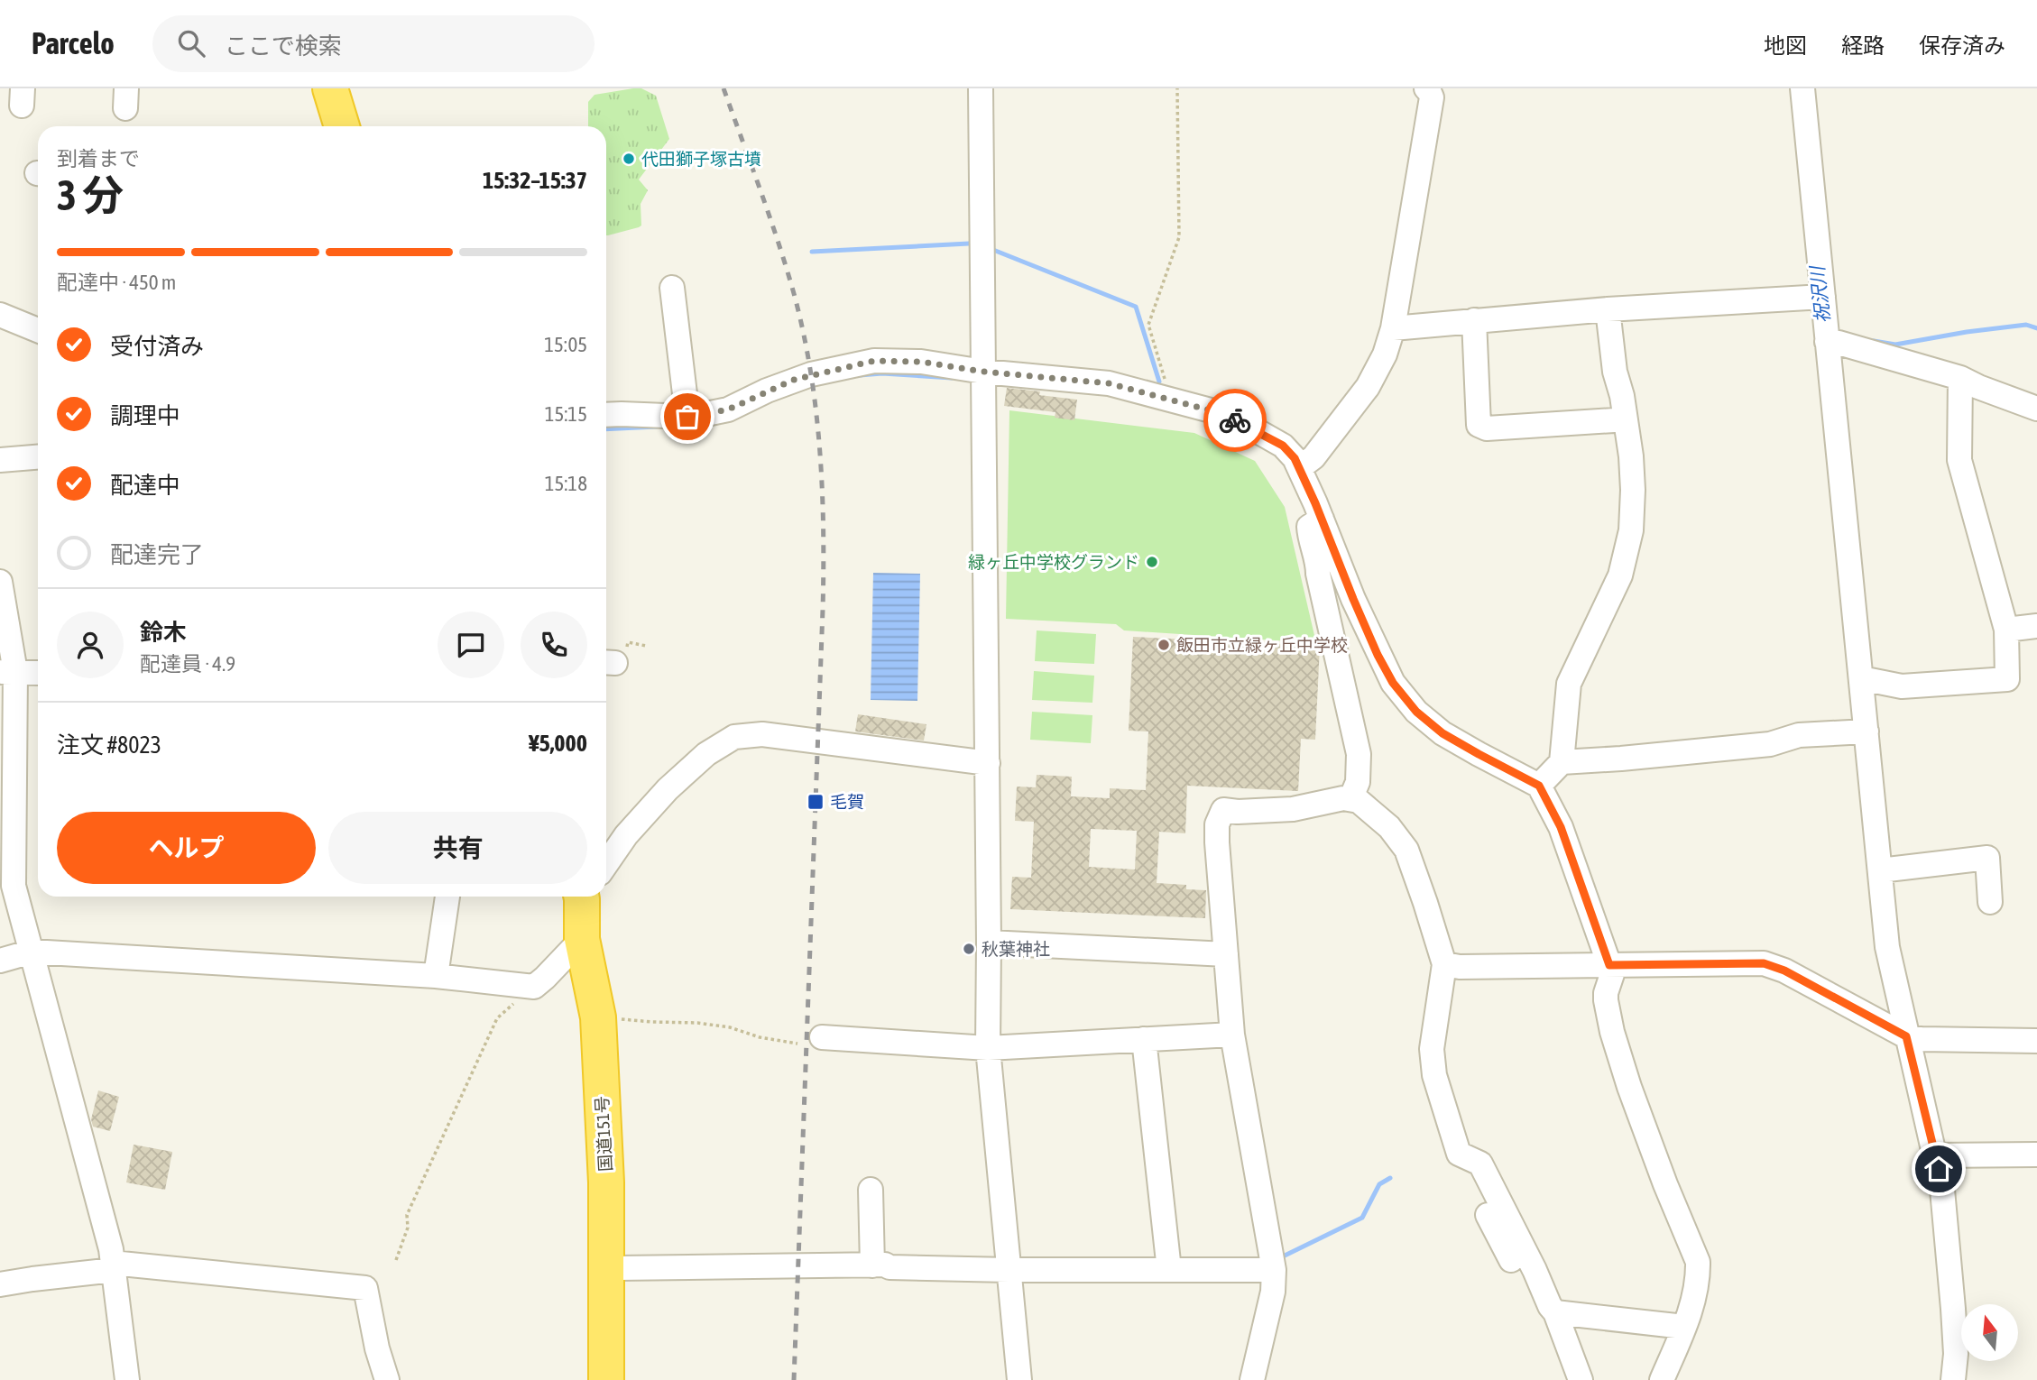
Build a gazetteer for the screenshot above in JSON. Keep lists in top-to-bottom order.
{
  "streets": {
    "highway": ["国道151号"]
  },
  "water": ["祝沢川"],
  "places": {
    "other": [
      "代田獅子塚古墳",
      "緑ヶ丘中学校グランド",
      "飯田市立緑ヶ丘中学校",
      "秋葉神社"
    ],
    "transit": ["毛賀"]
  },
  "north": "top",
  "page": {
    "header": "Parcelo",
    "search": "ここで検索",
    "nav": ["地図", "経路", "保存済み"],
    "heading": ["3 分", "到着まで", "15:32–15:37"],
    "panel": [
      "鈴木",
      "配達員 · 4.9",
      "注文 #8023",
      "¥5,000"
    ],
    "bar": "配達中 · 450 m",
    "list": [
      ["受付済み", "15:05"],
      ["調理中", "15:15"],
      ["配達中", "15:18"],
      "配達完了"
    ],
    "buttons": ["ヘルプ", "共有"]
  }
}
